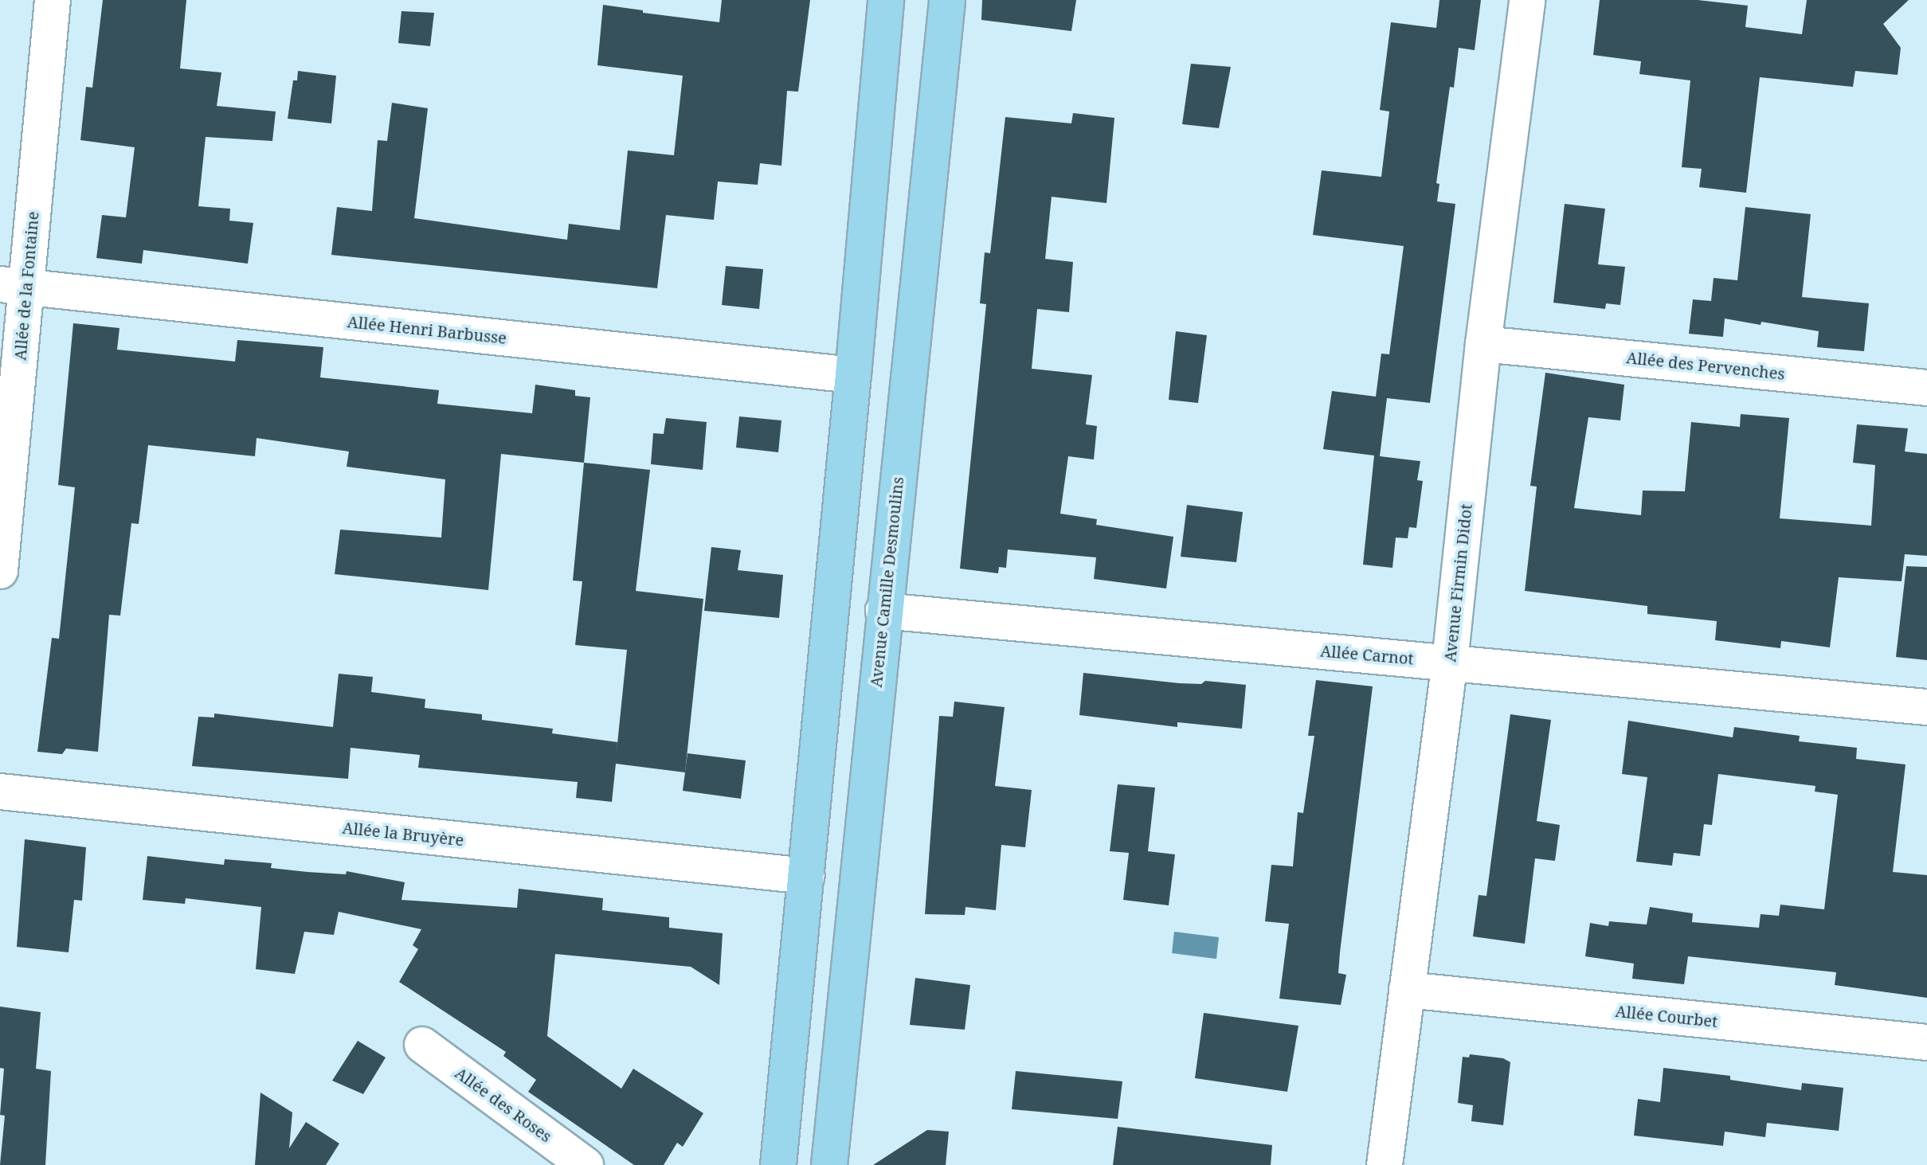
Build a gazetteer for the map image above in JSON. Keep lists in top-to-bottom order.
{
  "streets": {
    "main road": ["Avenue Camille Desmoulins"],
    "street": [
      "Allée de la Fontaine",
      "Allée Henri Barbusse",
      "Allée des Pervenches",
      "Avenue Firmin Didot",
      "Allée Carnot",
      "Allée la Bruyère",
      "Allée Courbet",
      "Allée des Roses"
    ]
  },
  "crossings": [
    ["Allée de la Fontaine", "Allée Henri Barbusse"],
    ["Allée des Pervenches", "Avenue Firmin Didot"],
    ["Avenue Camille Desmoulins", "Allée Carnot"],
    ["Avenue Firmin Didot", "Allée Carnot"],
    ["Avenue Firmin Didot", "Allée Courbet"]
  ]
}
